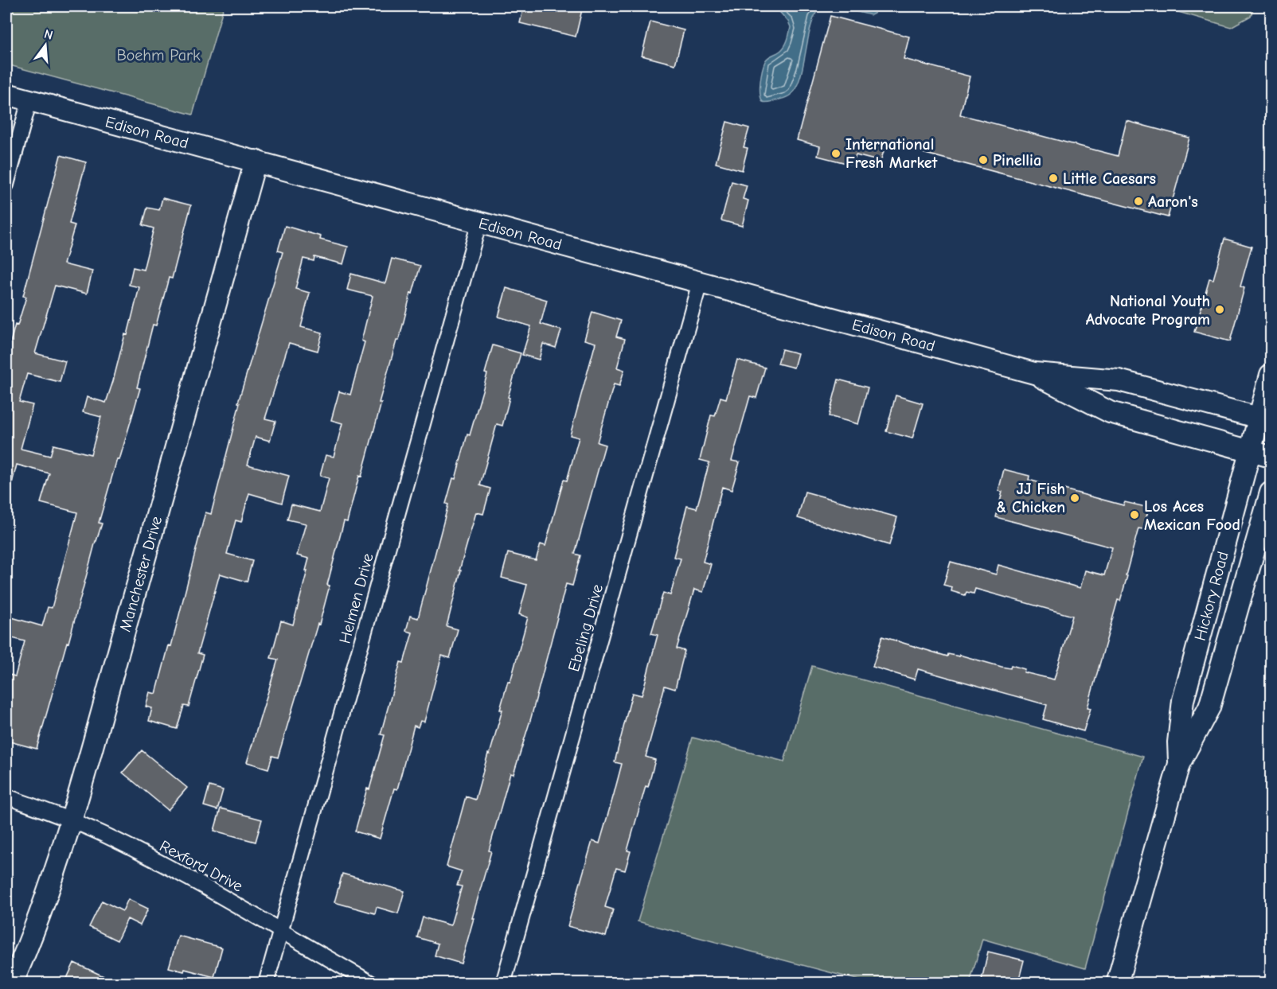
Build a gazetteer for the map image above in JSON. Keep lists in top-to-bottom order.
{
  "streets": {
    "street": [
      "Edison Road",
      "Manchester Drive",
      "Hickory Road",
      "Helmen Drive",
      "Ebeling Drive",
      "Rexford Drive"
    ]
  },
  "crossings": [
    ["Edison Road", "Manchester Drive"],
    ["Edison Road", "Hickory Road"],
    ["Edison Road", "Helmen Drive"],
    ["Edison Road", "Ebeling Drive"],
    ["Manchester Drive", "Rexford Drive"],
    ["Helmen Drive", "Rexford Drive"]
  ],
  "parks": ["Boehm Park"],
  "places": [
    "International Fresh Market",
    "Pinellia",
    "Little Caesars",
    "Aaron's",
    "National Youth Advocate Program",
    "JJ Fish & Chicken",
    "Los Aces Mexican Food"
  ],
  "north": "top"
}
